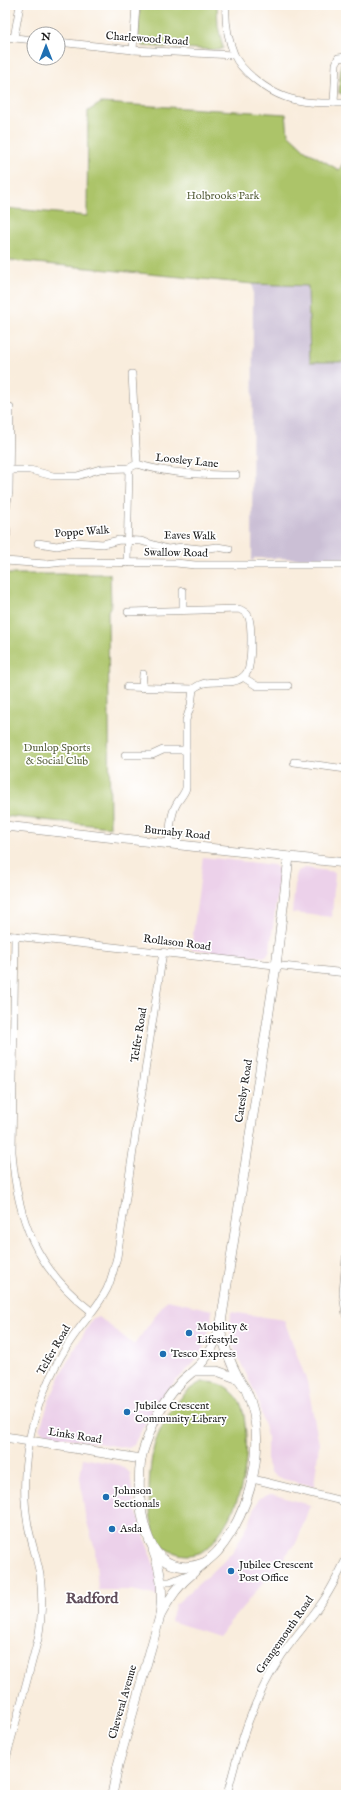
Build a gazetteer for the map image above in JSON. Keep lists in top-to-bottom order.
{
  "streets": {
    "street": [
      "Charlewood Road",
      "Loosley Lane",
      "Poppe Walk",
      "Eaves Walk",
      "Swallow Road",
      "Burnaby Road",
      "Rollason Road",
      "Telfer Road",
      "Catesby Road",
      "Links Road",
      "Grangemouth Road",
      "Cheveral Avenue"
    ]
  },
  "crossings": [
    ["Poppe Walk", "Eaves Walk"],
    ["Burnaby Road", "Catesby Road"],
    ["Rollason Road", "Telfer Road"],
    ["Rollason Road", "Catesby Road"],
    ["Telfer Road", "Links Road"],
    ["Catesby Road", "Links Road"],
    ["Catesby Road", "Cheveral Avenue"],
    ["Links Road", "Cheveral Avenue"]
  ],
  "districts": ["Radford"],
  "parks": ["Holbrooks Park", "Dunlop Sports & Social Club"],
  "places": [
    "Mobility & Lifestyle",
    "Tesco Express",
    "Jubilee Crescent Community Library",
    "Johnson Sectionals",
    "Asda",
    "Jubilee Crescent Post Office"
  ],
  "north": "top"
}
